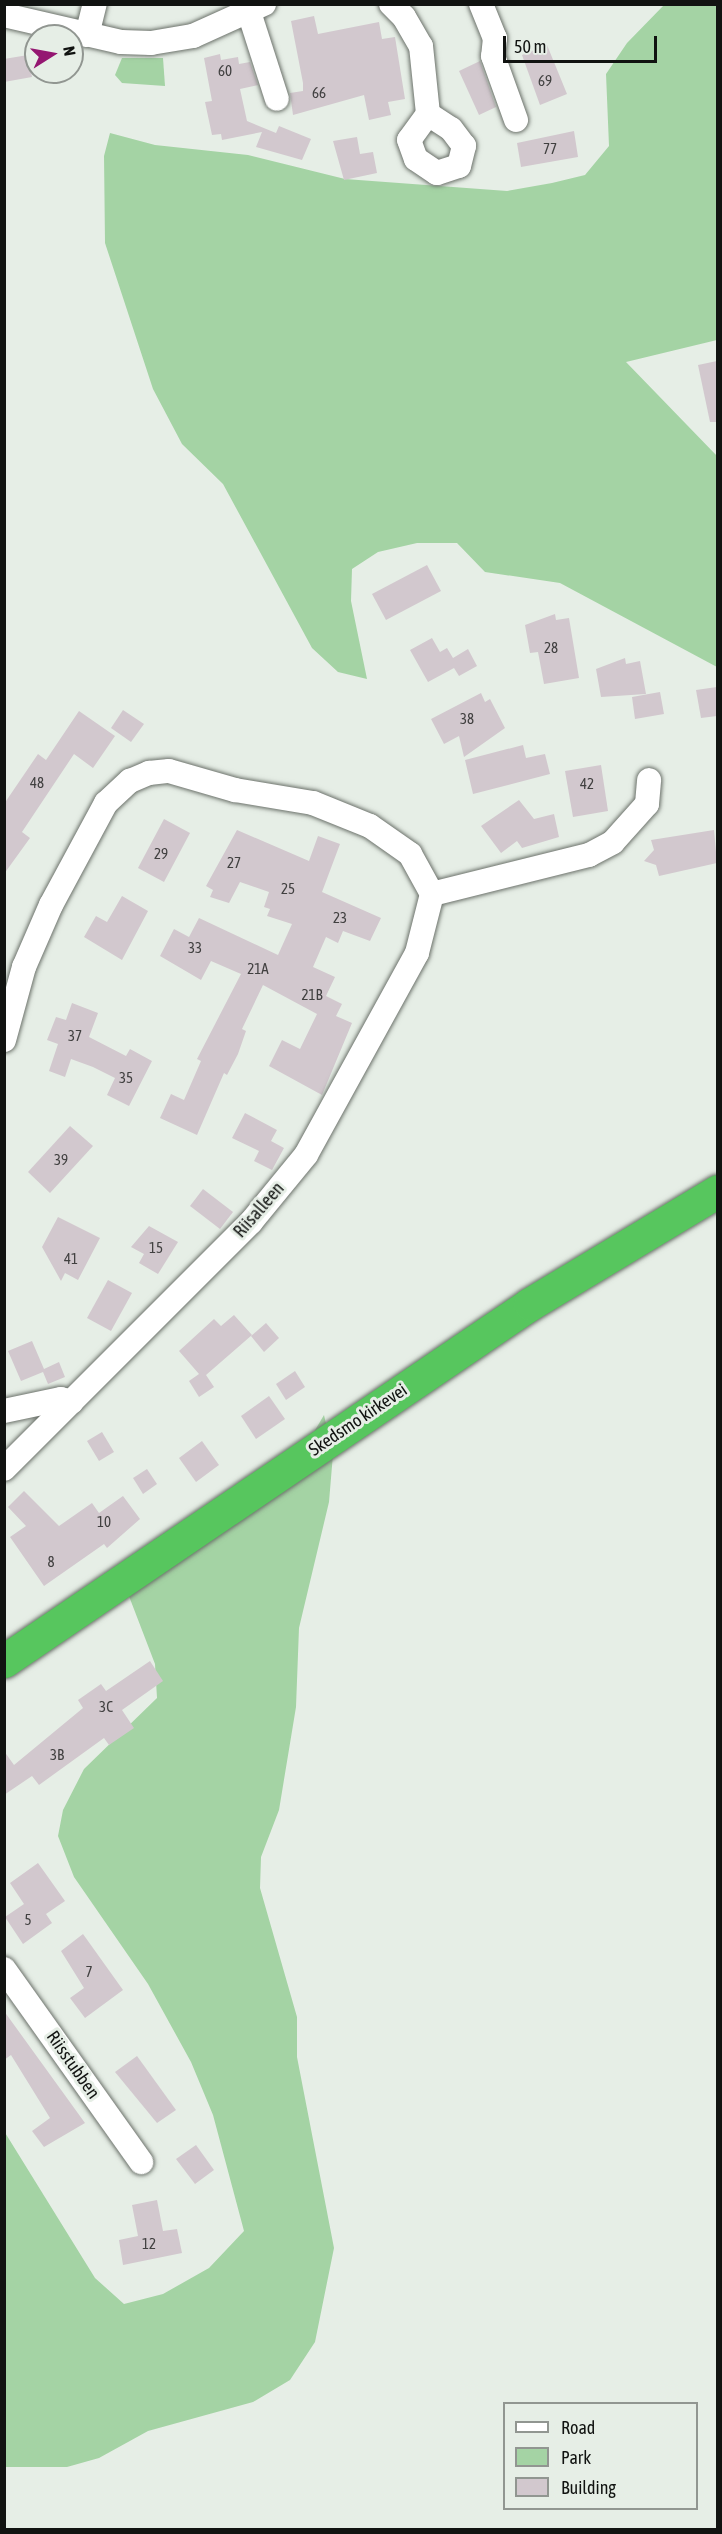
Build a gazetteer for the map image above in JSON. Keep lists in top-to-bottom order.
{
  "streets": {
    "highway": ["Skedsmo kirkevei"],
    "street": ["Riisalleen", "Riisstubben"]
  },
  "house_numbers": [
    "60",
    "69",
    "66",
    "77",
    "28",
    "38",
    "48",
    "42",
    "29",
    "27",
    "25",
    "23",
    "33",
    "21A",
    "21B",
    "37",
    "35",
    "39",
    "15",
    "41",
    "10",
    "8",
    "3C",
    "3B",
    "5",
    "7",
    "12"
  ],
  "legend": ["Road", "Park", "Building"],
  "scale_bar": "50 m",
  "north": "right"
}
